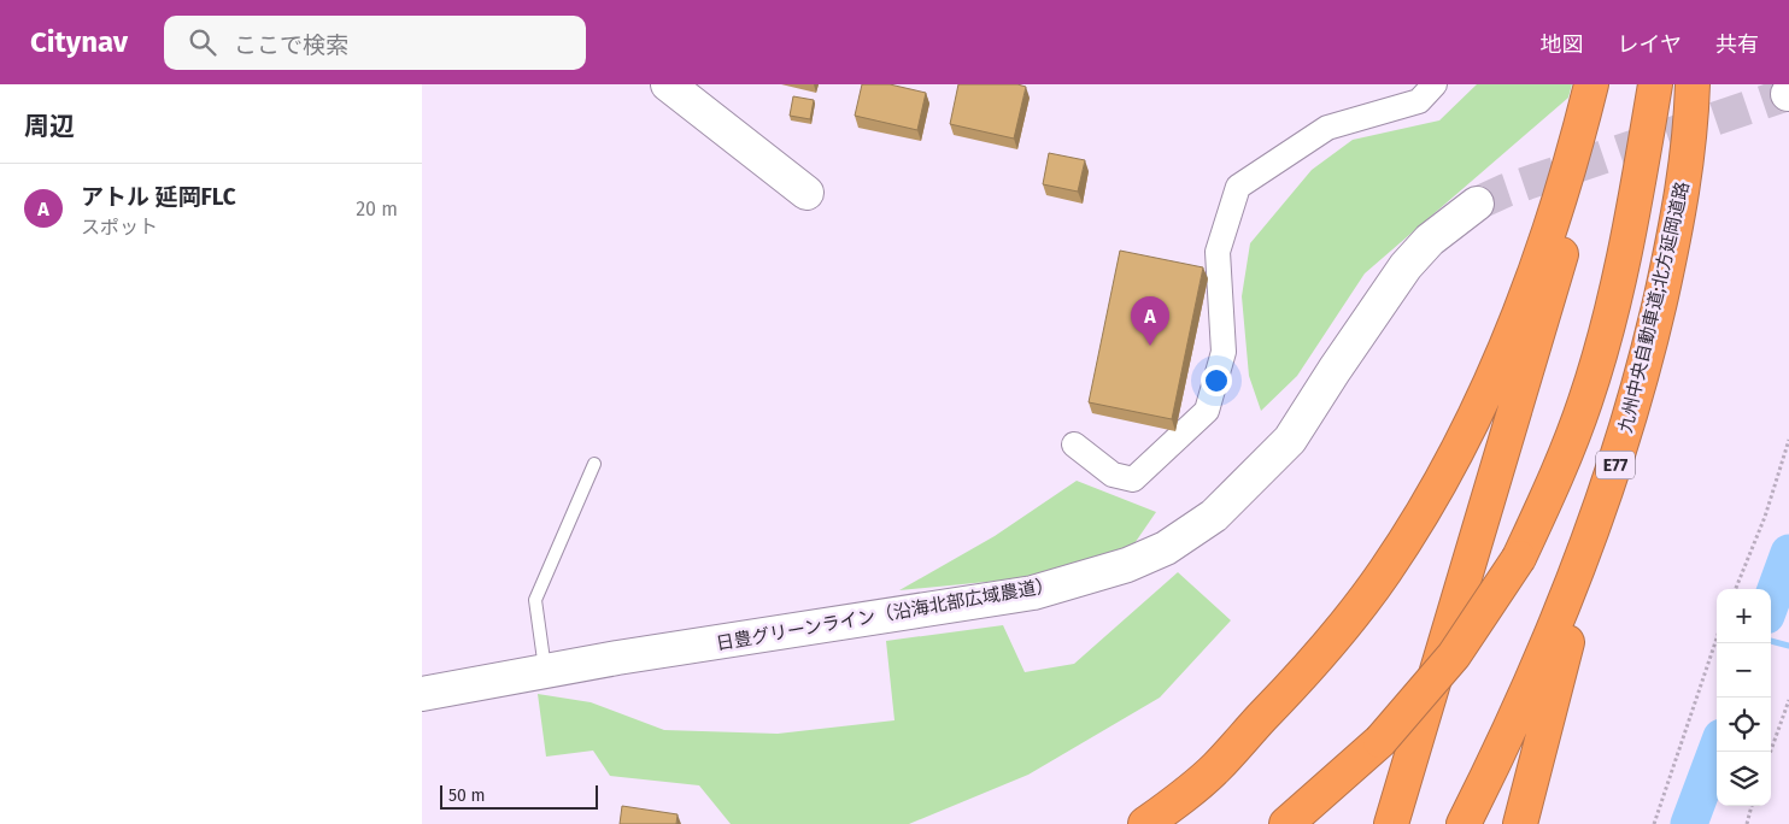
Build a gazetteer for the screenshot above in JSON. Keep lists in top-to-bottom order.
{
  "streets": {
    "highway": ["九州中央自動車道;北方延岡道路", "E77"],
    "street": ["日豊グリーンライン（沿海北部広域農道）"]
  },
  "scale_bar": "50 m",
  "page": {
    "header": "Citynav",
    "search": "ここで検索",
    "nav": ["地図", "レイヤ", "共有"],
    "heading": "周辺",
    "list": [
      {
        "mark": "A",
        "name": "アトル 延岡FLC",
        "note": "スポット",
        "value": "20 m"
      }
    ],
    "pins": "A",
    "map_buttons": ["+", "−"],
    "scale": "50 m"
  }
}
